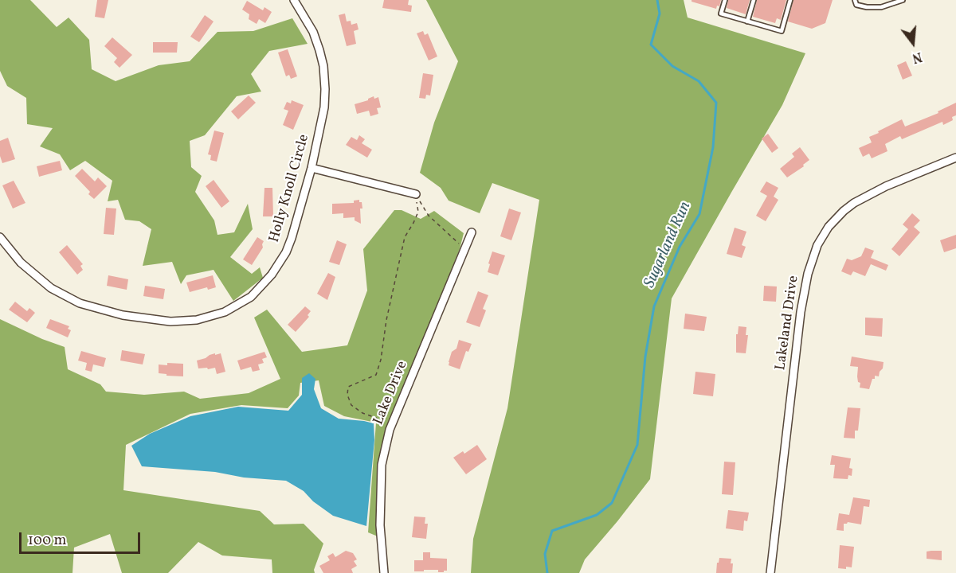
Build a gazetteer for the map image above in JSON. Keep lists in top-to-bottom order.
{
  "streets": {
    "street": ["Holly Knoll Circle", "Lakeland Drive", "Lake Drive"]
  },
  "water": ["Sugarland Run"],
  "scale_bar": "100 m",
  "north": "bottom"
}
